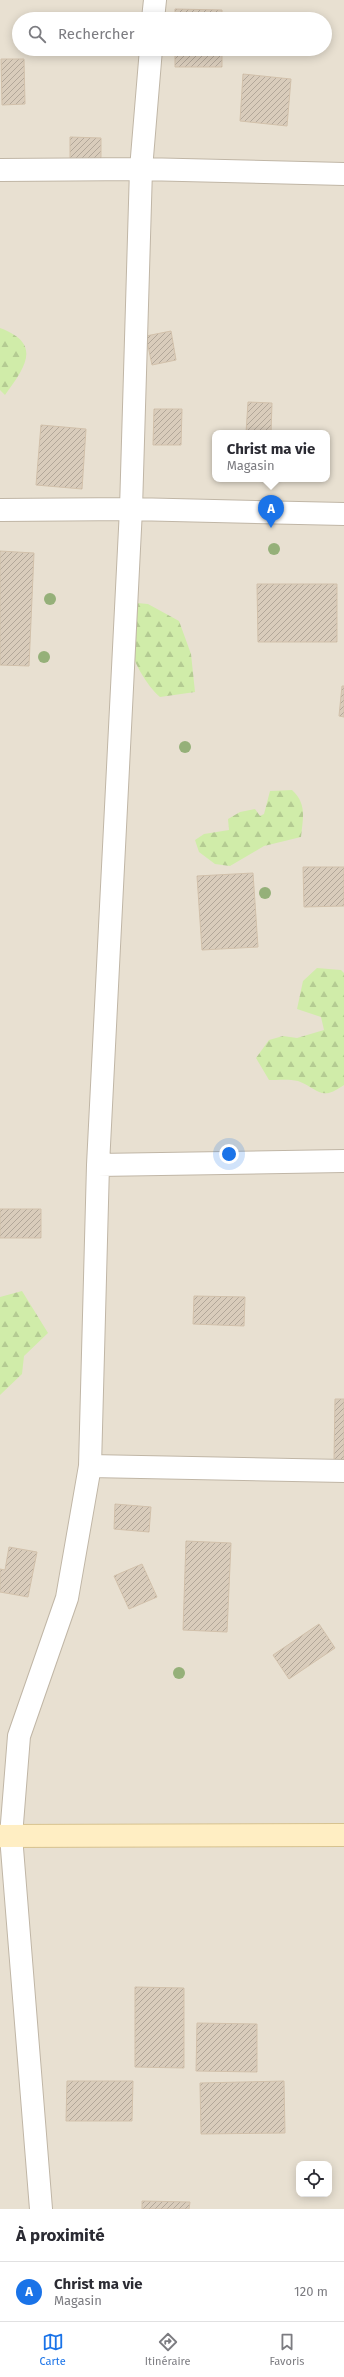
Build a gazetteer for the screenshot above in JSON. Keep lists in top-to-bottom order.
{
  "page": {
    "search": "Rechercher",
    "popup": ["Christ ma vie", "Magasin"],
    "pins": "A",
    "heading": "À proximité",
    "list": [
      {
        "mark": "A",
        "name": "Christ ma vie",
        "note": "Magasin",
        "value": "120 m"
      }
    ],
    "nav": ["Carte", "Itinéraire", "Favoris"]
  }
}
